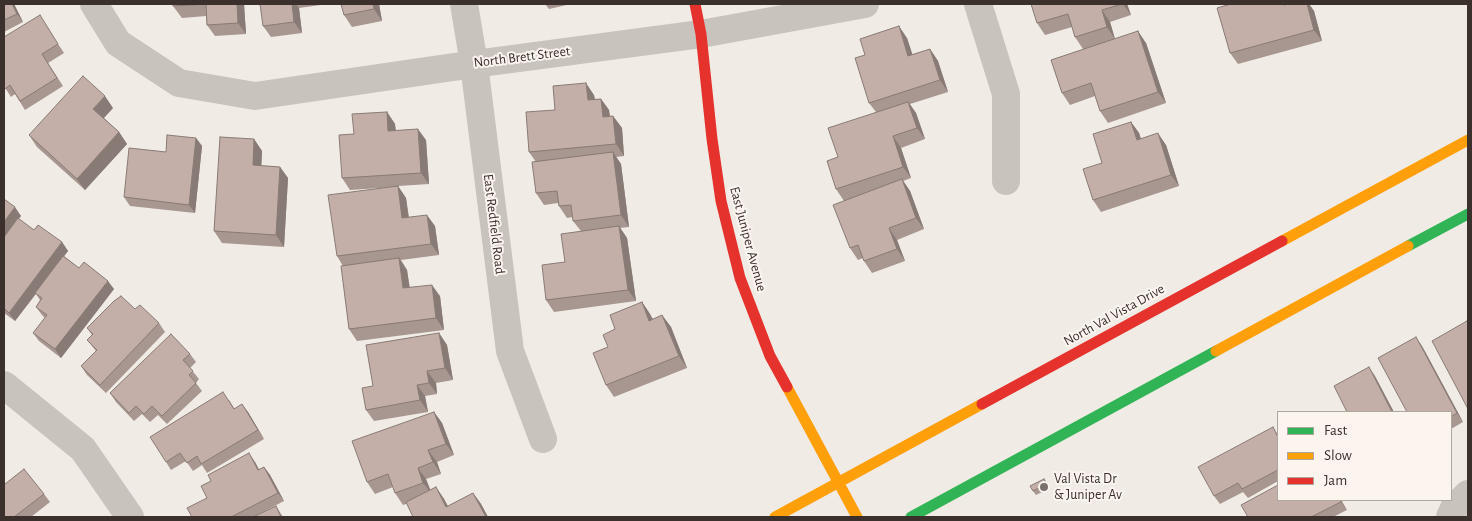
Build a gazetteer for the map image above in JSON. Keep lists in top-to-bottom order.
{
  "streets": {
    "main road": ["East Juniper Avenue", "North Val Vista Drive"],
    "street": ["North Brett Street", "East Redfield Road"]
  },
  "crossings": [
    ["North Brett Street", "East Redfield Road"],
    ["North Brett Street", "East Juniper Avenue"],
    ["East Juniper Avenue", "North Val Vista Drive"]
  ],
  "places": ["Val Vista Dr & Juniper Av"],
  "legend": ["Fast", "Slow", "Jam"]
}
